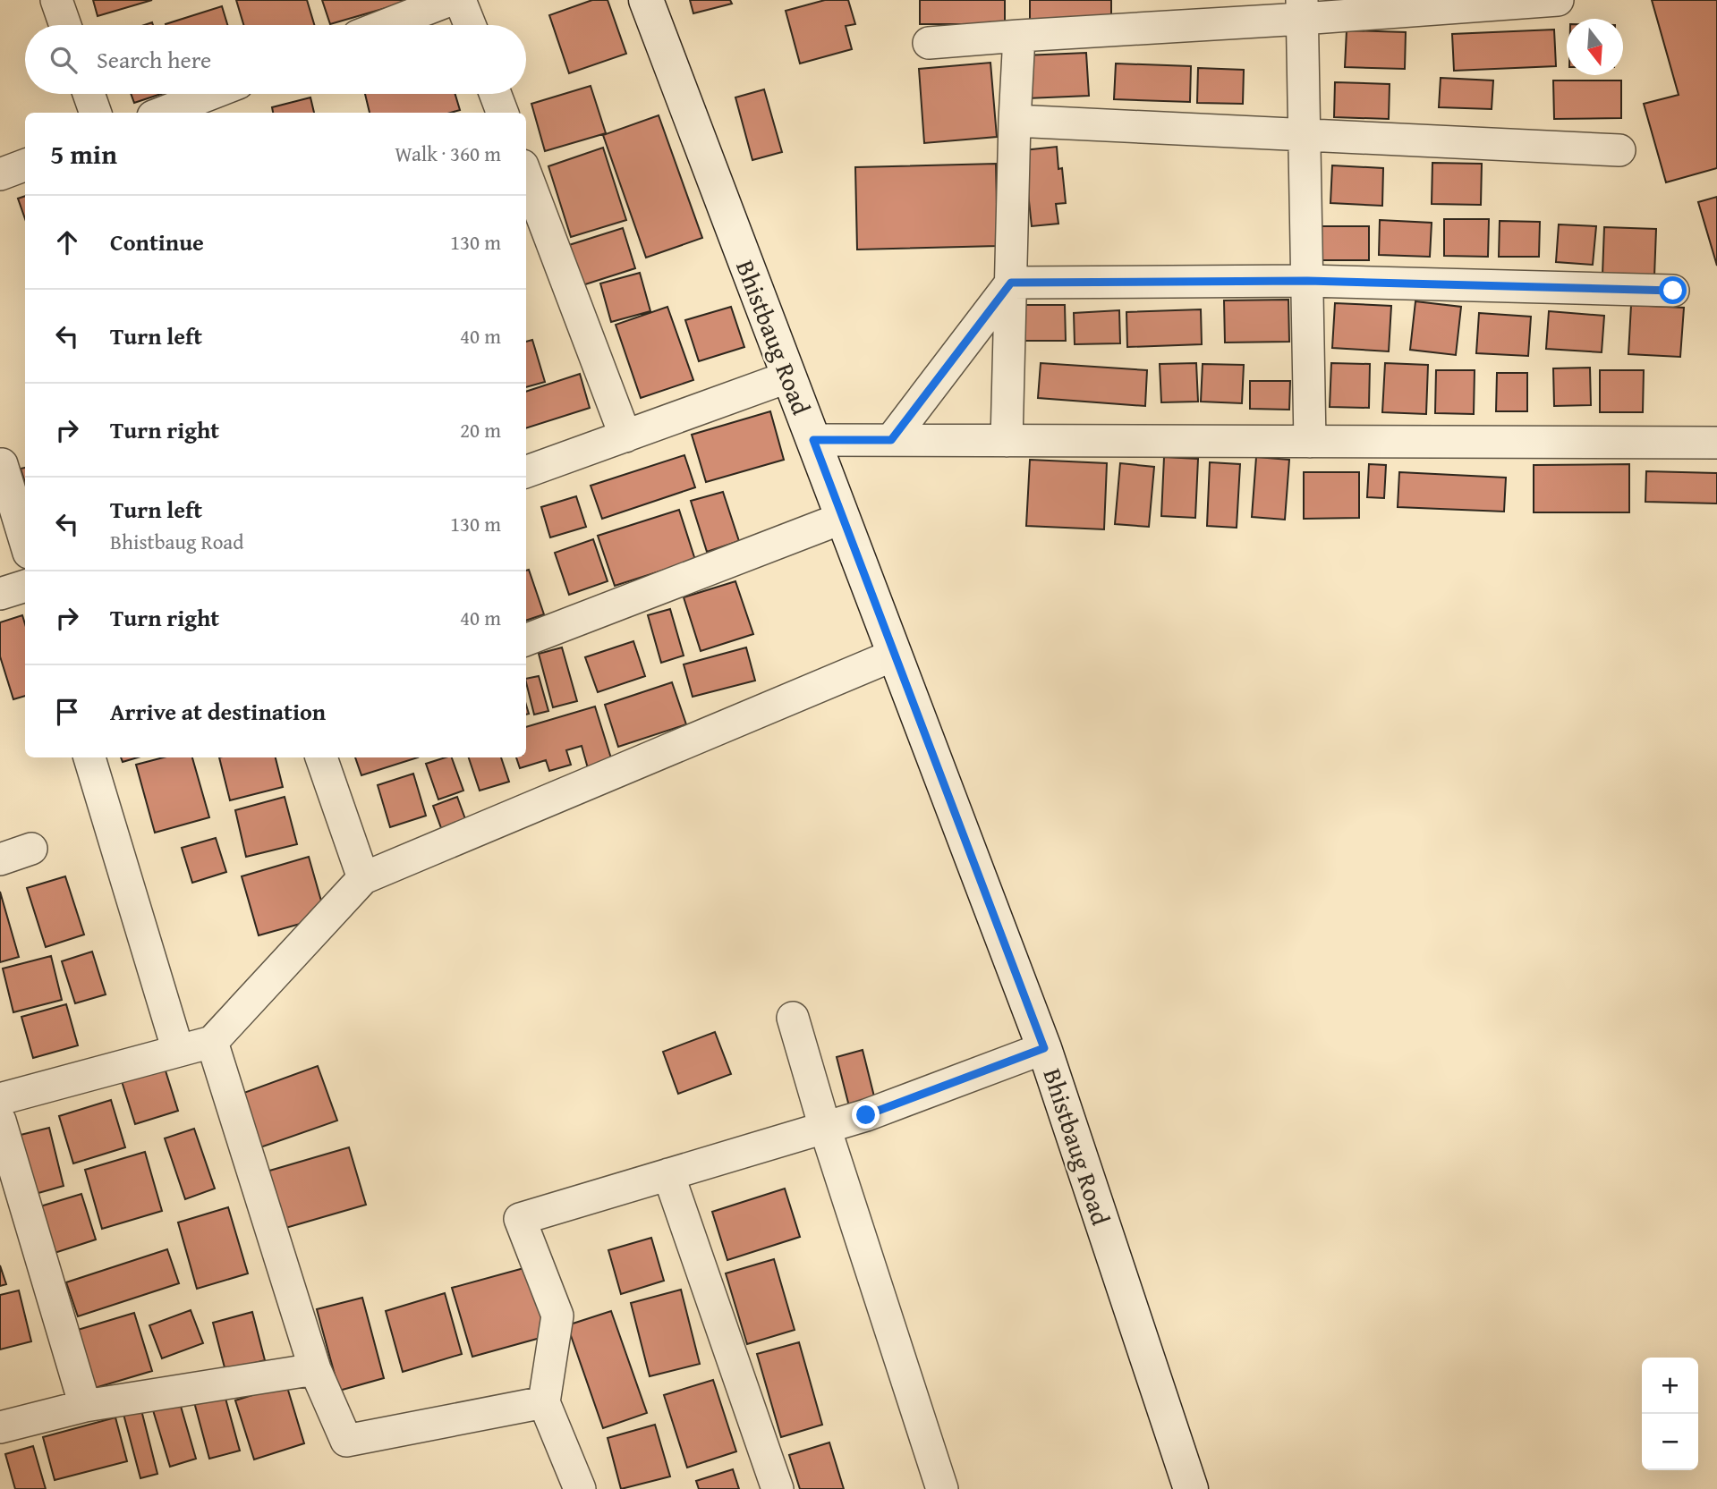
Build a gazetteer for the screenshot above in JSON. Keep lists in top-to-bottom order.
{
  "streets": {
    "street": ["Bhistbaug Road"]
  },
  "north": "bottom",
  "page": {
    "search": "Search here",
    "heading": ["5 min", "Walk · 360 m"],
    "list": [
      ["Continue", "130 m"],
      ["Turn left", "40 m"],
      ["Turn right", "20 m"],
      ["Turn left", "Bhistbaug Road", "130 m"],
      ["Turn right", "40 m"],
      "Arrive at destination"
    ],
    "map_buttons": ["+", "−"]
  }
}
